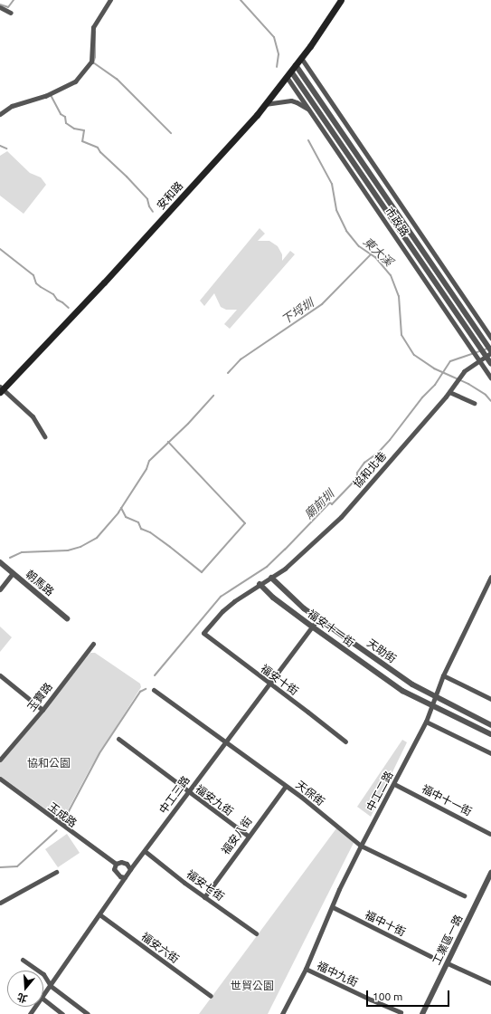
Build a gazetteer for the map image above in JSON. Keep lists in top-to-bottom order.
{
  "streets": {
    "main road": ["安和路"],
    "street": [
      "市政路",
      "協和北巷",
      "朝馬路",
      "福安十一街",
      "天助街",
      "福安十街",
      "玉寶路",
      "中工二路",
      "天保街",
      "中工三路",
      "福安九街",
      "福中十一街",
      "玉成路",
      "福安八街",
      "福安七街",
      "福中十街",
      "工業區一路",
      "福安六街",
      "福中九街"
    ]
  },
  "crossings": [
    ["安和路", "市政路"],
    ["市政路", "協和北巷"],
    ["協和北巷", "福安十一街"],
    ["協和北巷", "天助街"],
    ["協和北巷", "福安十街"],
    ["福安十一街", "中工二路"],
    ["福安十一街", "中工三路"],
    ["天助街", "中工二路"],
    ["天助街", "中工三路"],
    ["福安十街", "中工三路"],
    ["中工二路", "天保街"],
    ["中工二路", "福中十一街"],
    ["中工二路", "福中十街"],
    ["中工二路", "福中九街"],
    ["天保街", "中工三路"],
    ["天保街", "福安八街"],
    ["中工三路", "福安九街"],
    ["中工三路", "玉成路"],
    ["中工三路", "福安七街"],
    ["中工三路", "福安六街"],
    ["福安九街", "福安八街"],
    ["福安八街", "福安七街"]
  ],
  "water": ["東大溪", "下埒圳", "廟前圳"],
  "parks": ["協和公園", "世貿公園"],
  "scale_bar": "100 m",
  "north": "bottom"
}
